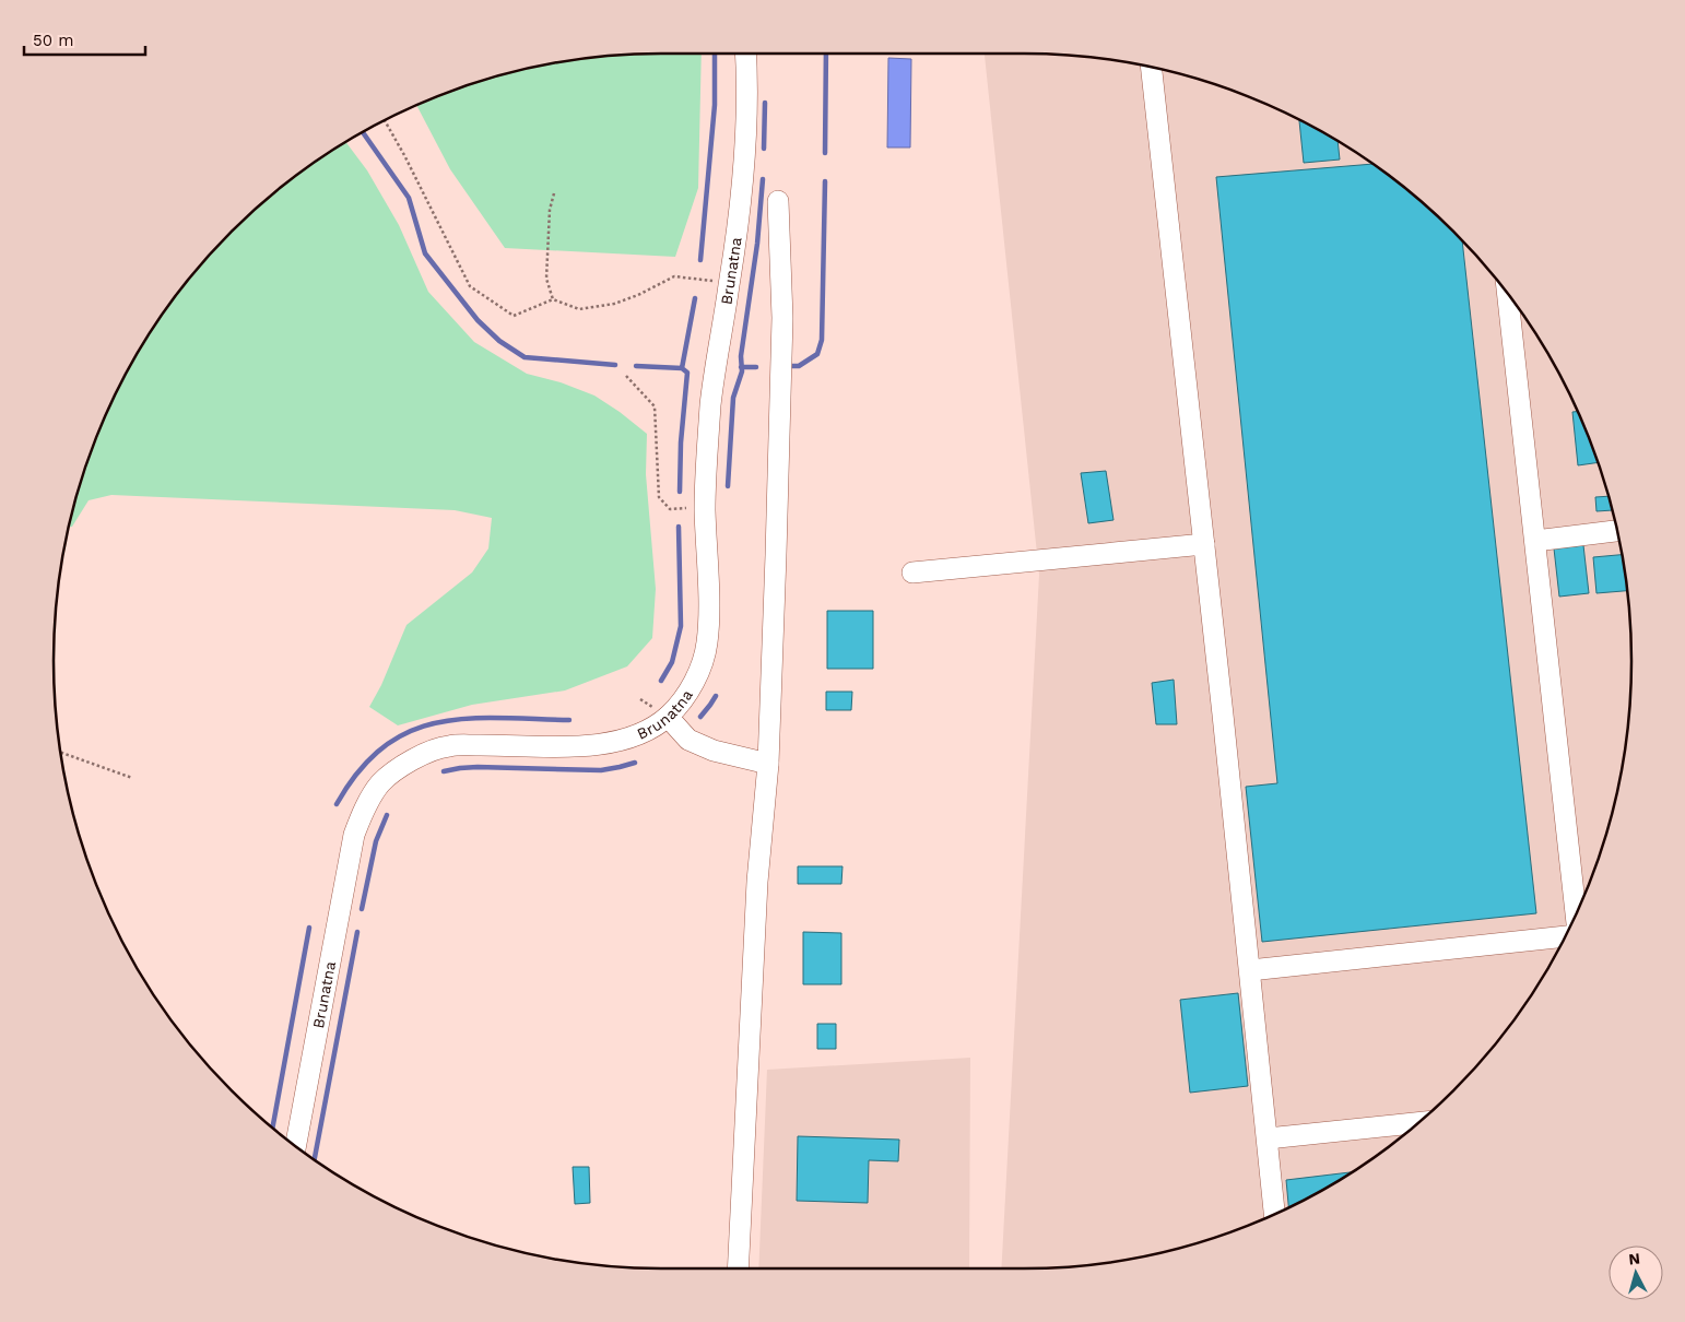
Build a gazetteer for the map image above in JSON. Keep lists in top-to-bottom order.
{
  "streets": {
    "street": ["Brunatna"]
  },
  "scale_bar": "50 m",
  "north": "top"
}
